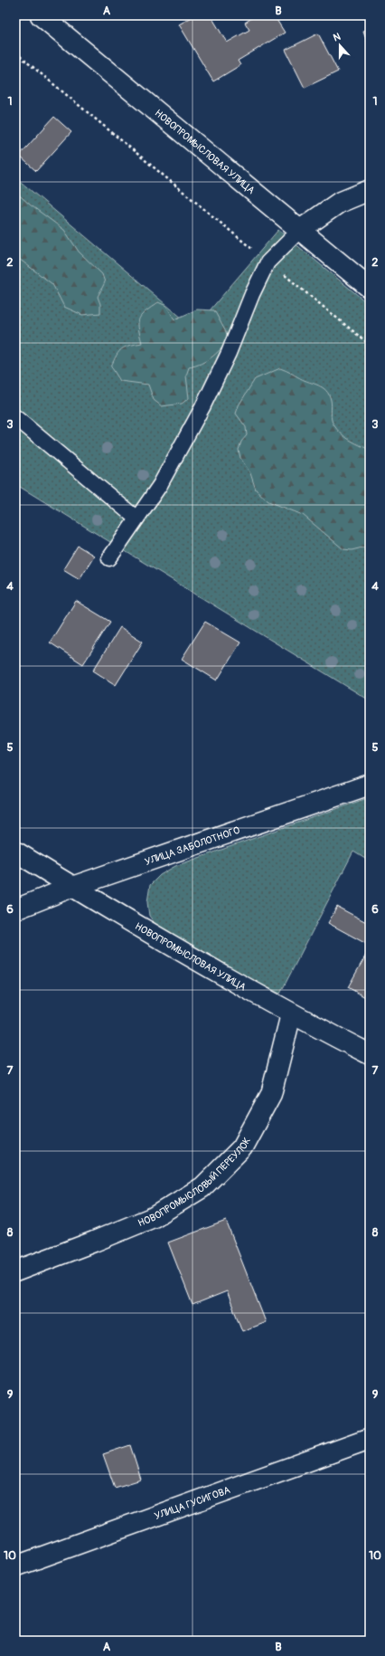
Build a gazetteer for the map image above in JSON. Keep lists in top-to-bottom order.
{
  "streets": {
    "street": [
      "НОВОПРОМЫСЛОВАЯ УЛИЦА",
      "УЛИЦА ЗАБОЛОТНОГО",
      "НОВОПРОМЫСЛОВЫЙ ПЕРЕУЛОК",
      "УЛИЦА ГУСИГОВА"
    ]
  },
  "crossings": [
    ["НОВОПРОМЫСЛОВАЯ УЛИЦА", "УЛИЦА ЗАБОЛОТНОГО"],
    ["НОВОПРОМЫСЛОВАЯ УЛИЦА", "НОВОПРОМЫСЛОВЫЙ ПЕРЕУЛОК"]
  ],
  "north": "top",
  "grid": {
    "columns": ["A", "B"],
    "rows": [
      "1",
      "2",
      "3",
      "4",
      "5",
      "6",
      "7",
      "8",
      "9",
      "10"
    ]
  }
}
